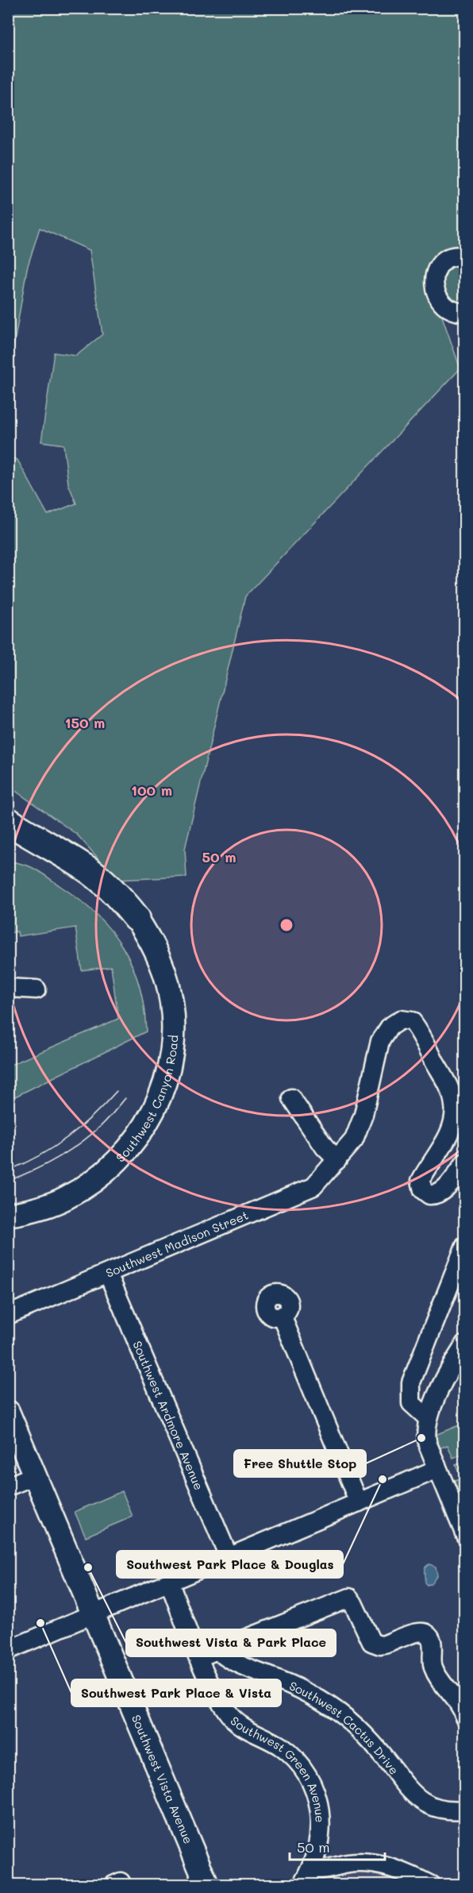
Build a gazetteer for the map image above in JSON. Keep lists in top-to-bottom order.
{
  "streets": {
    "main road": ["Southwest Canyon Road", "Southwest Vista Avenue"],
    "street": [
      "Southwest Madison Street",
      "Southwest Ardmore Avenue",
      "Southwest Cactus Drive",
      "Southwest Green Avenue"
    ]
  },
  "crossings": [
    ["Southwest Madison Street", "Southwest Ardmore Avenue"]
  ],
  "places": [
    "Free Shuttle Stop",
    "Southwest Park Place & Douglas",
    "Southwest Vista & Park Place",
    "Southwest Park Place & Vista"
  ],
  "scale_bar": "50 m",
  "rings": ["150 m", "100 m", "50 m"]
}
